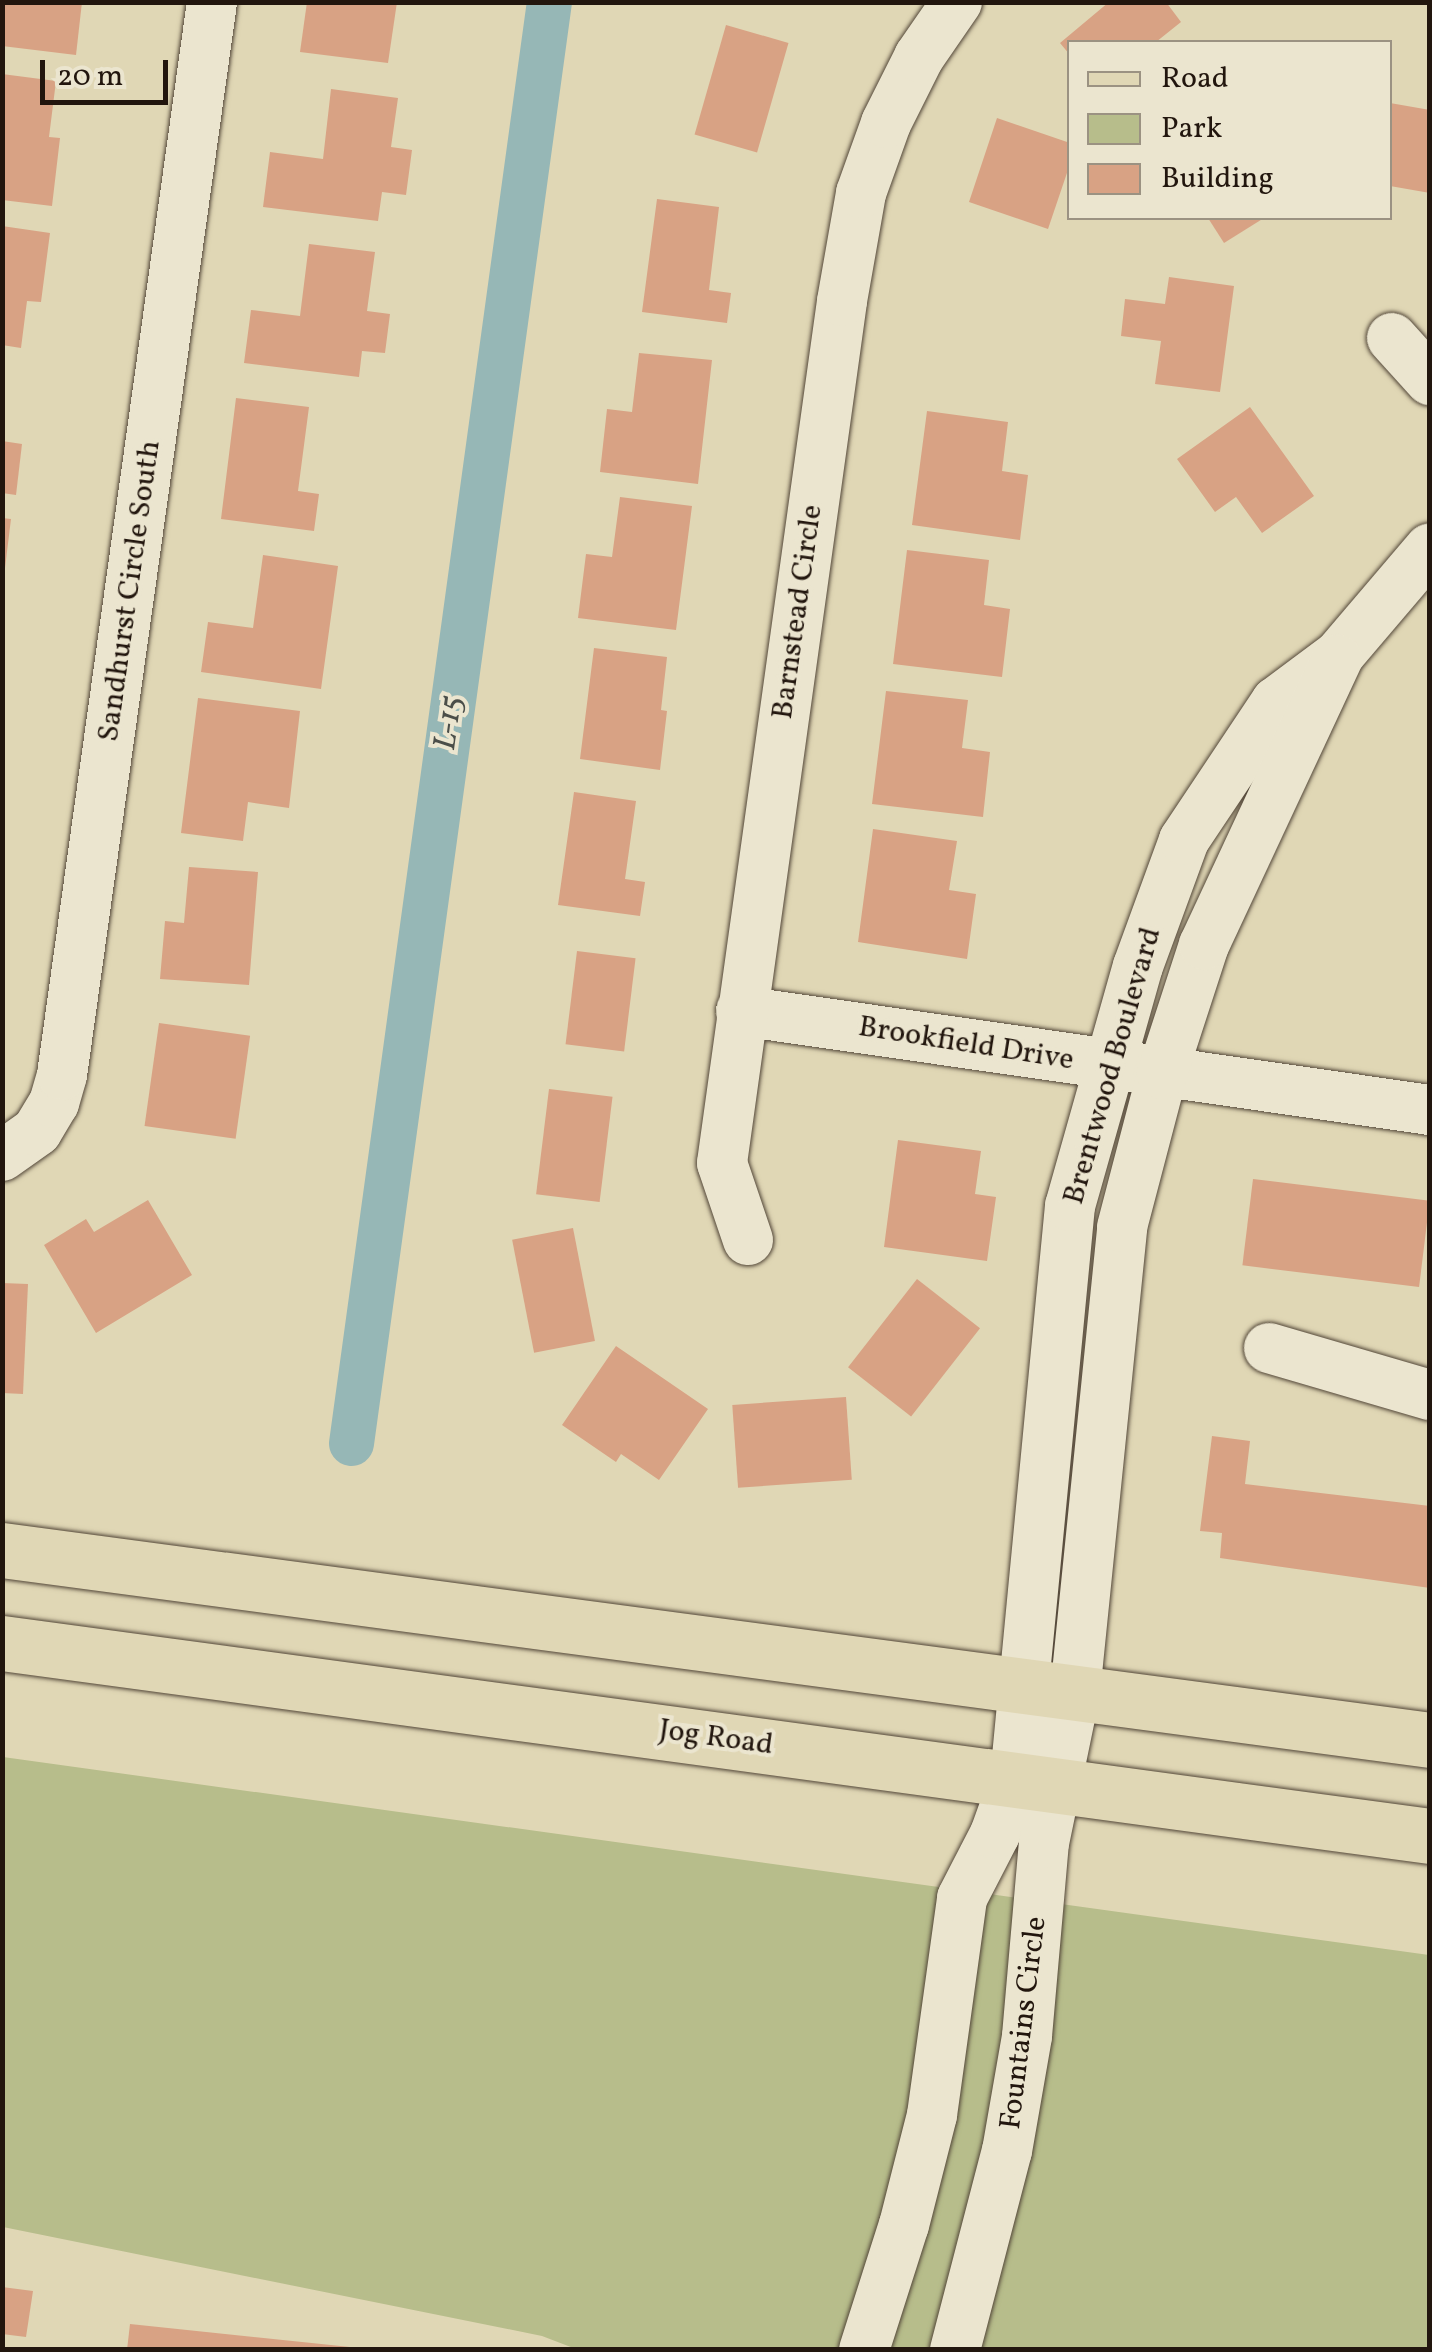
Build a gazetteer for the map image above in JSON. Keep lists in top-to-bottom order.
{
  "streets": {
    "main road": ["Jog Road"],
    "street": [
      "Sandhurst Circle South",
      "Barnstead Circle",
      "Brookfield Drive",
      "Brentwood Boulevard",
      "Fountains Circle"
    ]
  },
  "crossings": [
    ["Barnstead Circle", "Brookfield Drive"],
    ["Brookfield Drive", "Brentwood Boulevard"],
    ["Brentwood Boulevard", "Jog Road"],
    ["Brentwood Boulevard", "Fountains Circle"],
    ["Jog Road", "Fountains Circle"]
  ],
  "water": ["L-15"],
  "legend": ["Road", "Park", "Building"],
  "scale_bar": "20 m"
}
